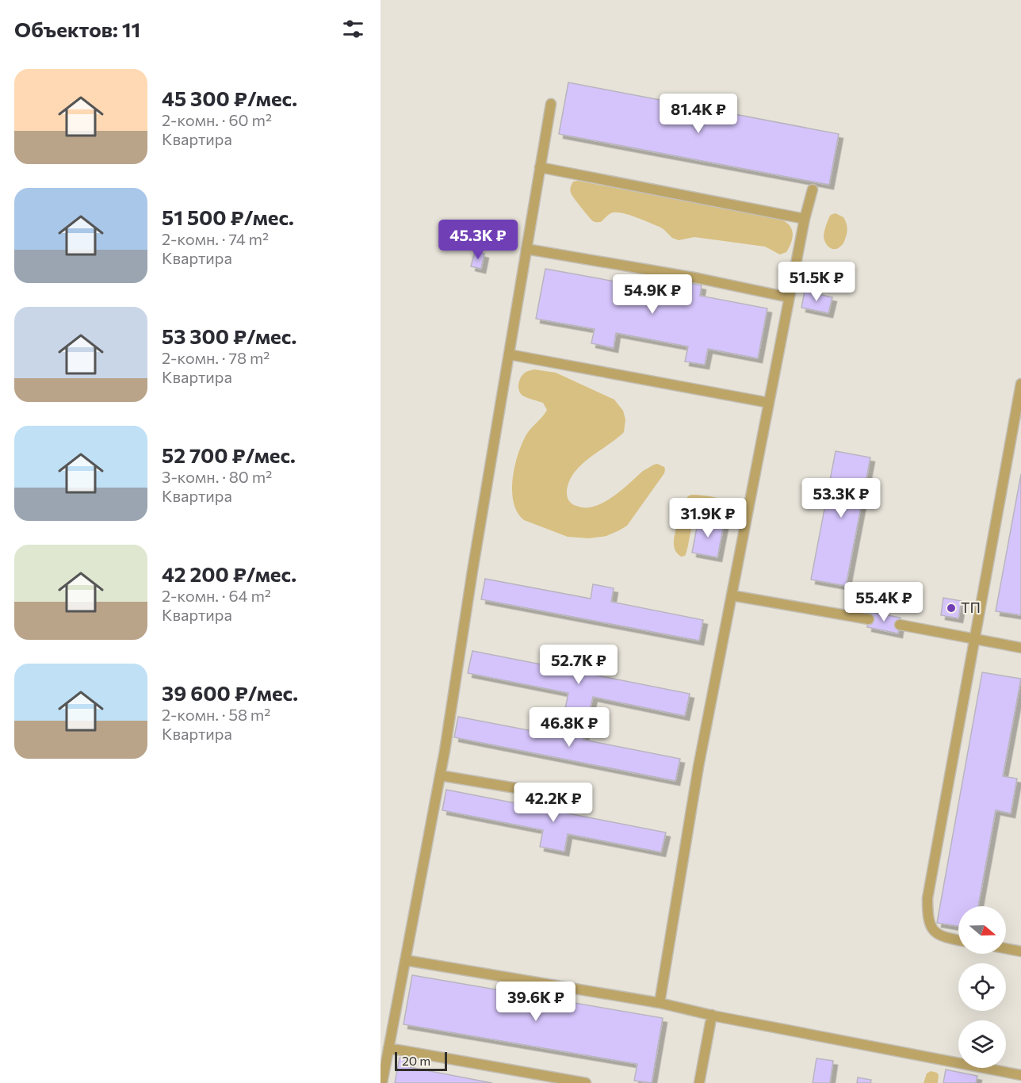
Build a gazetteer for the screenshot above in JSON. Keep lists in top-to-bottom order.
{
  "places": ["ТП"],
  "scale_bar": "20 m",
  "north": "right",
  "page": {
    "heading": "Объектов: 11",
    "list": [
      {
        "name": "45 300 ₽/мес.",
        "note": "2-комн. · 60 m² · Квартира"
      },
      {
        "name": "51 500 ₽/мес.",
        "note": "2-комн. · 74 m² · Квартира"
      },
      {
        "name": "53 300 ₽/мес.",
        "note": "2-комн. · 78 m² · Квартира"
      },
      {
        "name": "52 700 ₽/мес.",
        "note": "3-комн. · 80 m² · Квартира"
      },
      {
        "name": "42 200 ₽/мес.",
        "note": "2-комн. · 64 m² · Квартира"
      },
      {
        "name": "39 600 ₽/мес.",
        "note": "2-комн. · 58 m² · Квартира"
      }
    ],
    "price": [
      "81.4K ₽",
      "45.3K ₽",
      "51.5K ₽",
      "54.9K ₽",
      "53.3K ₽",
      "31.9K ₽",
      "55.4K ₽",
      "52.7K ₽",
      "46.8K ₽",
      "42.2K ₽",
      "39.6K ₽"
    ],
    "scale": "20 m"
  }
}
